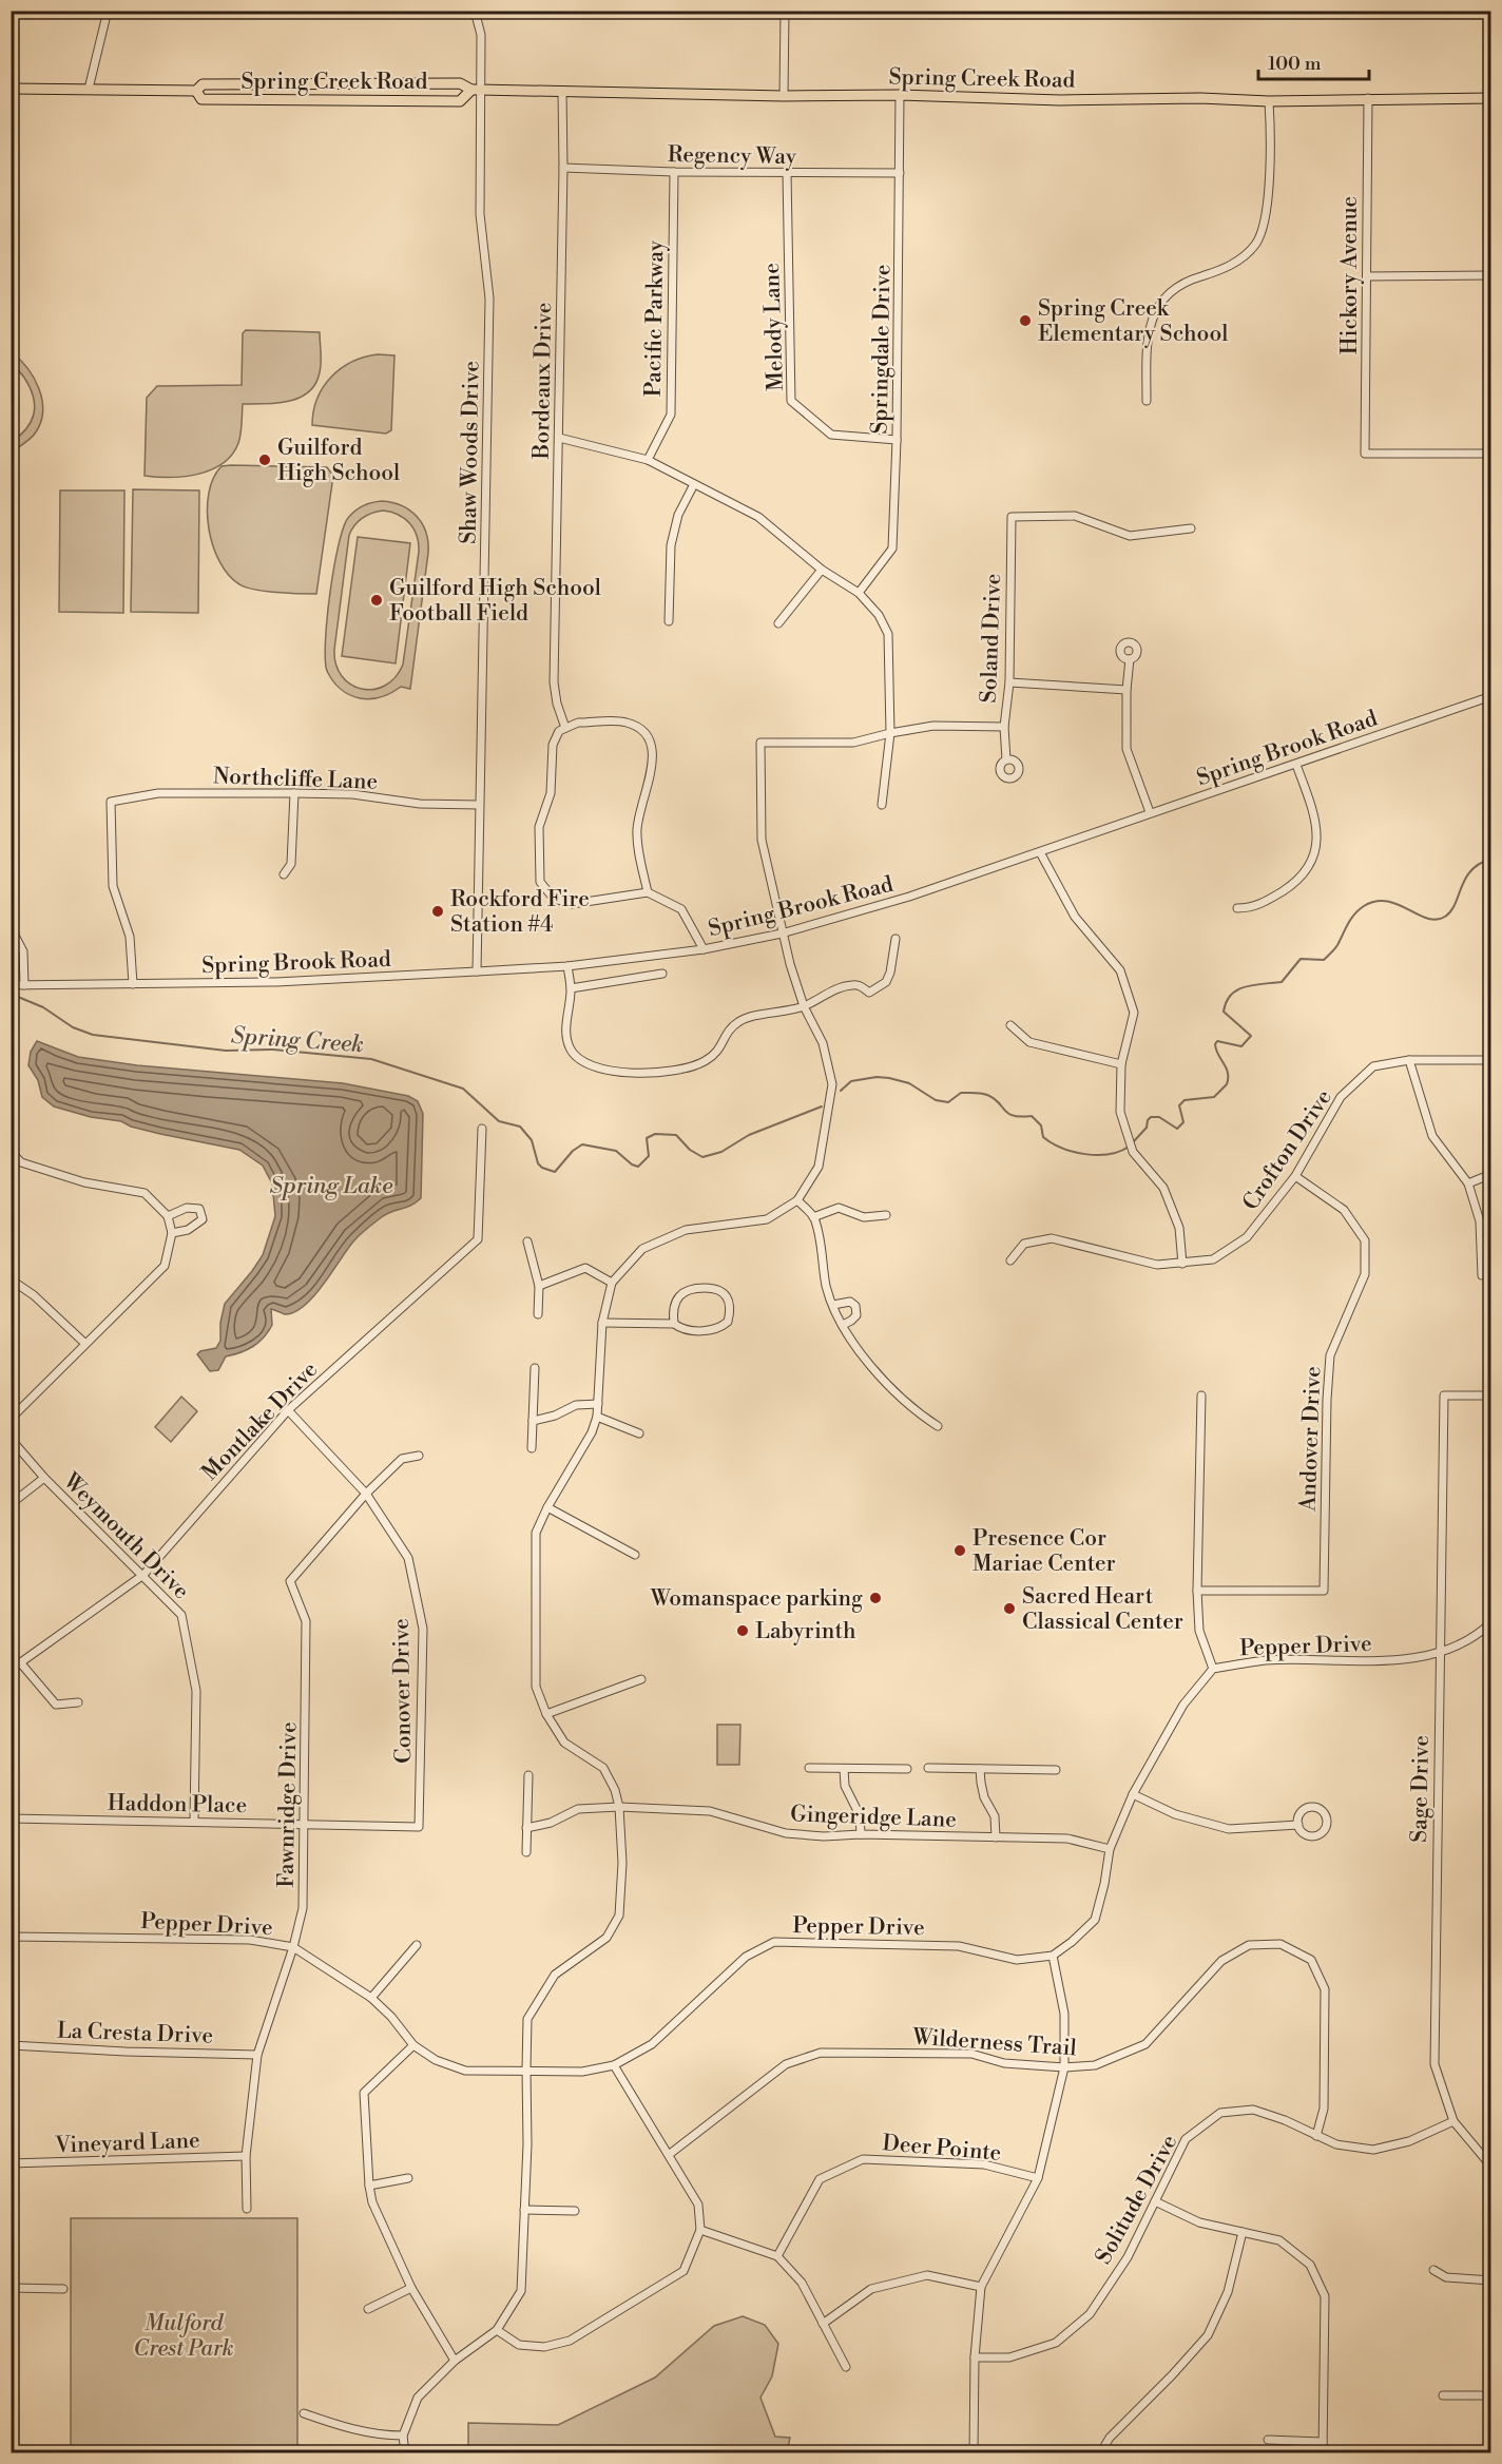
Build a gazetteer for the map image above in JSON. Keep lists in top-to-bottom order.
{
  "streets": {
    "main road": ["Spring Creek Road"],
    "street": [
      "Regency Way",
      "Hickory Avenue",
      "Pacific Parkway",
      "Melody Lane",
      "Springdale Drive",
      "Bordeaux Drive",
      "Shaw Woods Drive",
      "Soland Drive",
      "Spring Brook Road",
      "Northcliffe Lane",
      "Crofton Drive",
      "Montlake Drive",
      "Andover Drive",
      "Weymouth Drive",
      "Pepper Drive",
      "Conover Drive",
      "Sage Drive",
      "Haddon Place",
      "Fawnridge Drive",
      "Gingeridge Lane",
      "La Cresta Drive",
      "Wilderness Trail",
      "Vineyard Lane",
      "Deer Pointe",
      "Solitude Drive"
    ]
  },
  "crossings": [
    ["Spring Creek Road", "Hickory Avenue"],
    ["Spring Creek Road", "Springdale Drive"],
    ["Spring Creek Road", "Bordeaux Drive"],
    ["Spring Creek Road", "Shaw Woods Drive"],
    ["Regency Way", "Pacific Parkway"],
    ["Regency Way", "Melody Lane"],
    ["Regency Way", "Springdale Drive"],
    ["Regency Way", "Bordeaux Drive"],
    ["Melody Lane", "Springdale Drive"],
    ["Shaw Woods Drive", "Spring Brook Road"],
    ["Shaw Woods Drive", "Northcliffe Lane"],
    ["Spring Brook Road", "Northcliffe Lane"],
    ["Crofton Drive", "Andover Drive"],
    ["Montlake Drive", "Weymouth Drive"],
    ["Montlake Drive", "Conover Drive"],
    ["Weymouth Drive", "Haddon Place"],
    ["Pepper Drive", "Sage Drive"],
    ["Pepper Drive", "Fawnridge Drive"],
    ["Pepper Drive", "Gingeridge Lane"],
    ["Conover Drive", "Haddon Place"],
    ["Conover Drive", "Fawnridge Drive"],
    ["Sage Drive", "Solitude Drive"],
    ["Haddon Place", "Fawnridge Drive"],
    ["Fawnridge Drive", "La Cresta Drive"],
    ["Fawnridge Drive", "Vineyard Lane"],
    ["Wilderness Trail", "Solitude Drive"]
  ],
  "water": ["Spring Creek", "Spring Lake"],
  "parks": ["Mulford Crest Park"],
  "places": [
    "Spring Creek Elementary School",
    "Guilford High School",
    "Guilford High School Football Field",
    "Rockford Fire Station #4",
    "Presence Cor Mariae Center",
    "Womanspace parking",
    "Sacred Heart Classical Center",
    "Labyrinth"
  ],
  "scale_bar": "100 m"
}
